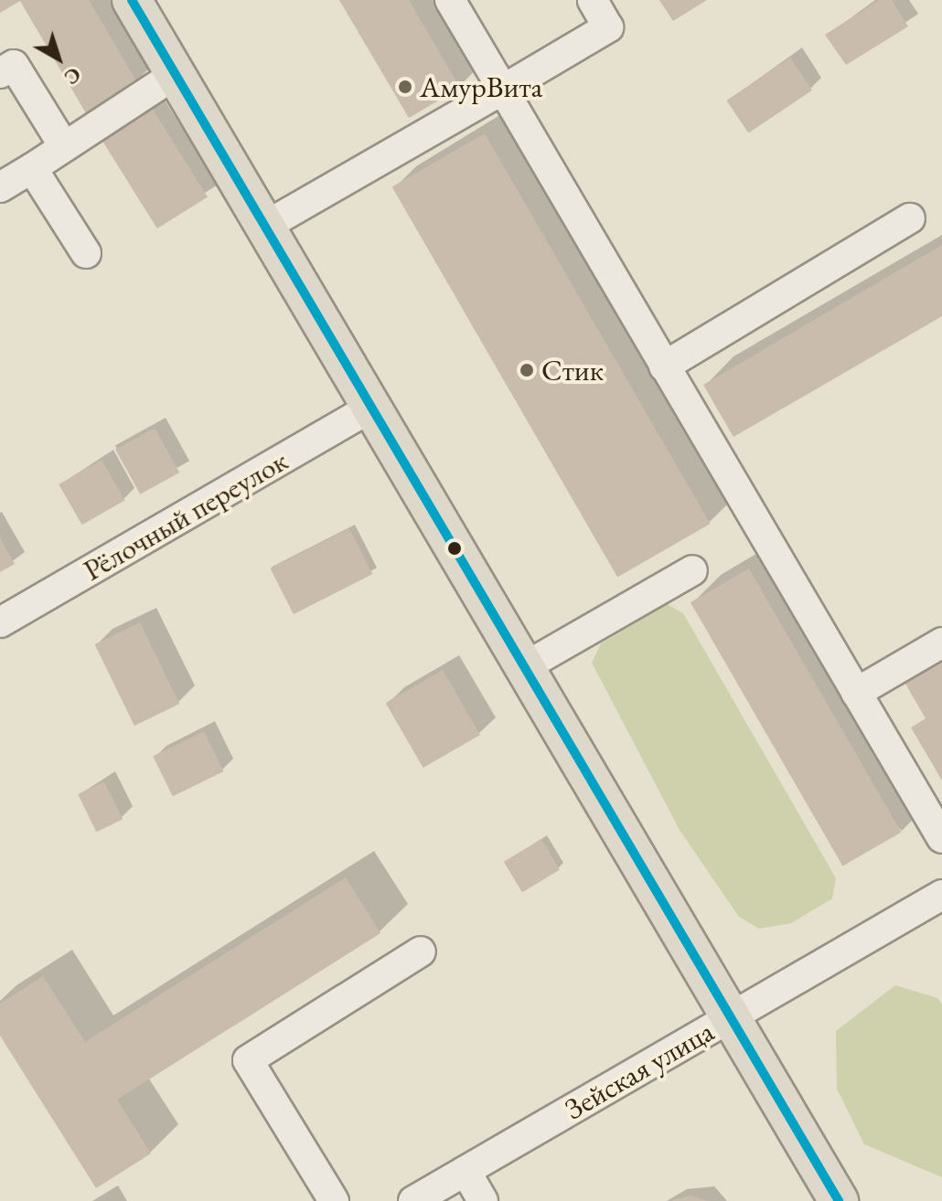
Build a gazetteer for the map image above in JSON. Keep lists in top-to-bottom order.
{
  "streets": {
    "street": ["Рёлочный переулок", "Зейская улица"]
  },
  "places": ["АмурВита", "Стик"],
  "north": "bottom right"
}
